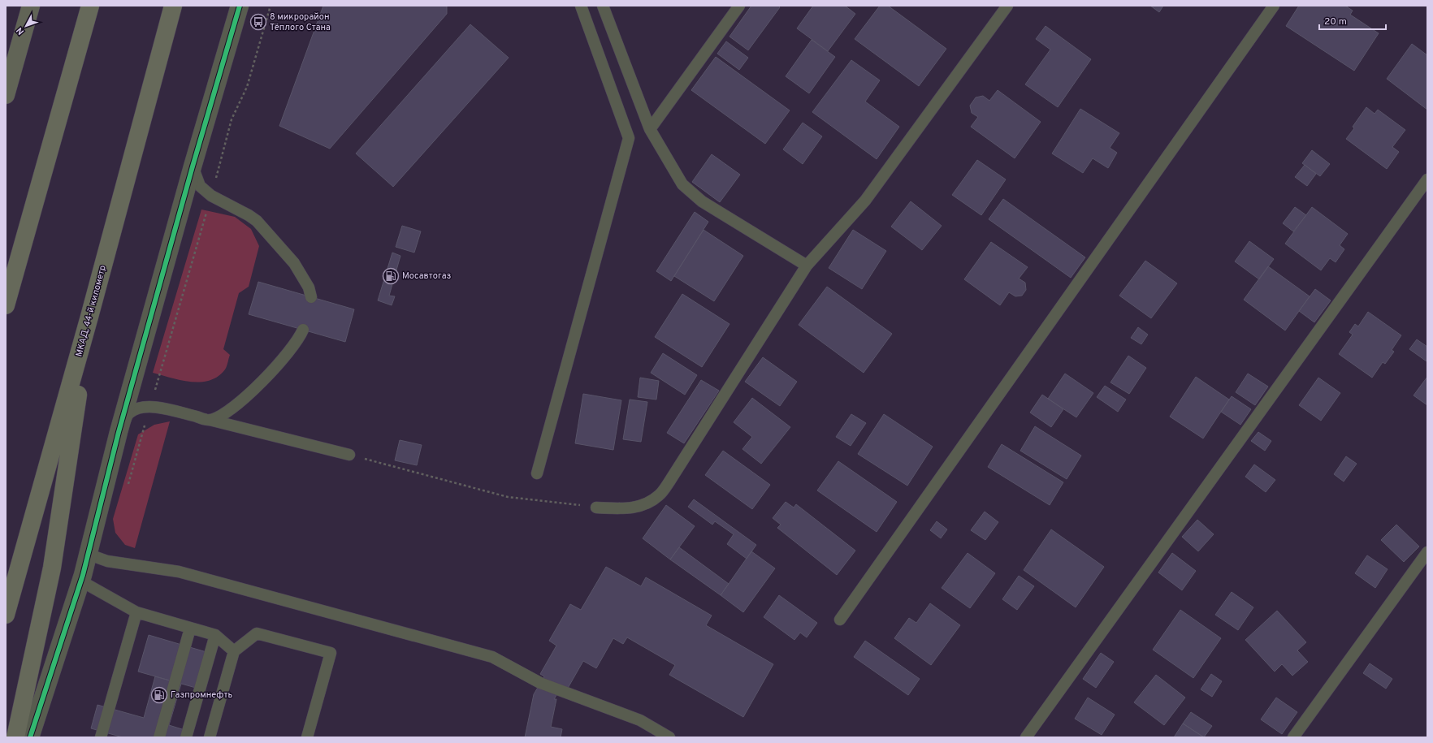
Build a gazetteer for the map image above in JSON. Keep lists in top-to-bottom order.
{
  "streets": {
    "highway": ["МКАД, 44-й километр"]
  },
  "places": {
    "bus stop": ["8 микрорайон Тёплого Стана"],
    "fuel station": ["Мосавтогаз", "Газпромнефть"]
  },
  "scale_bar": "20 m",
  "north": "bottom left"
}
